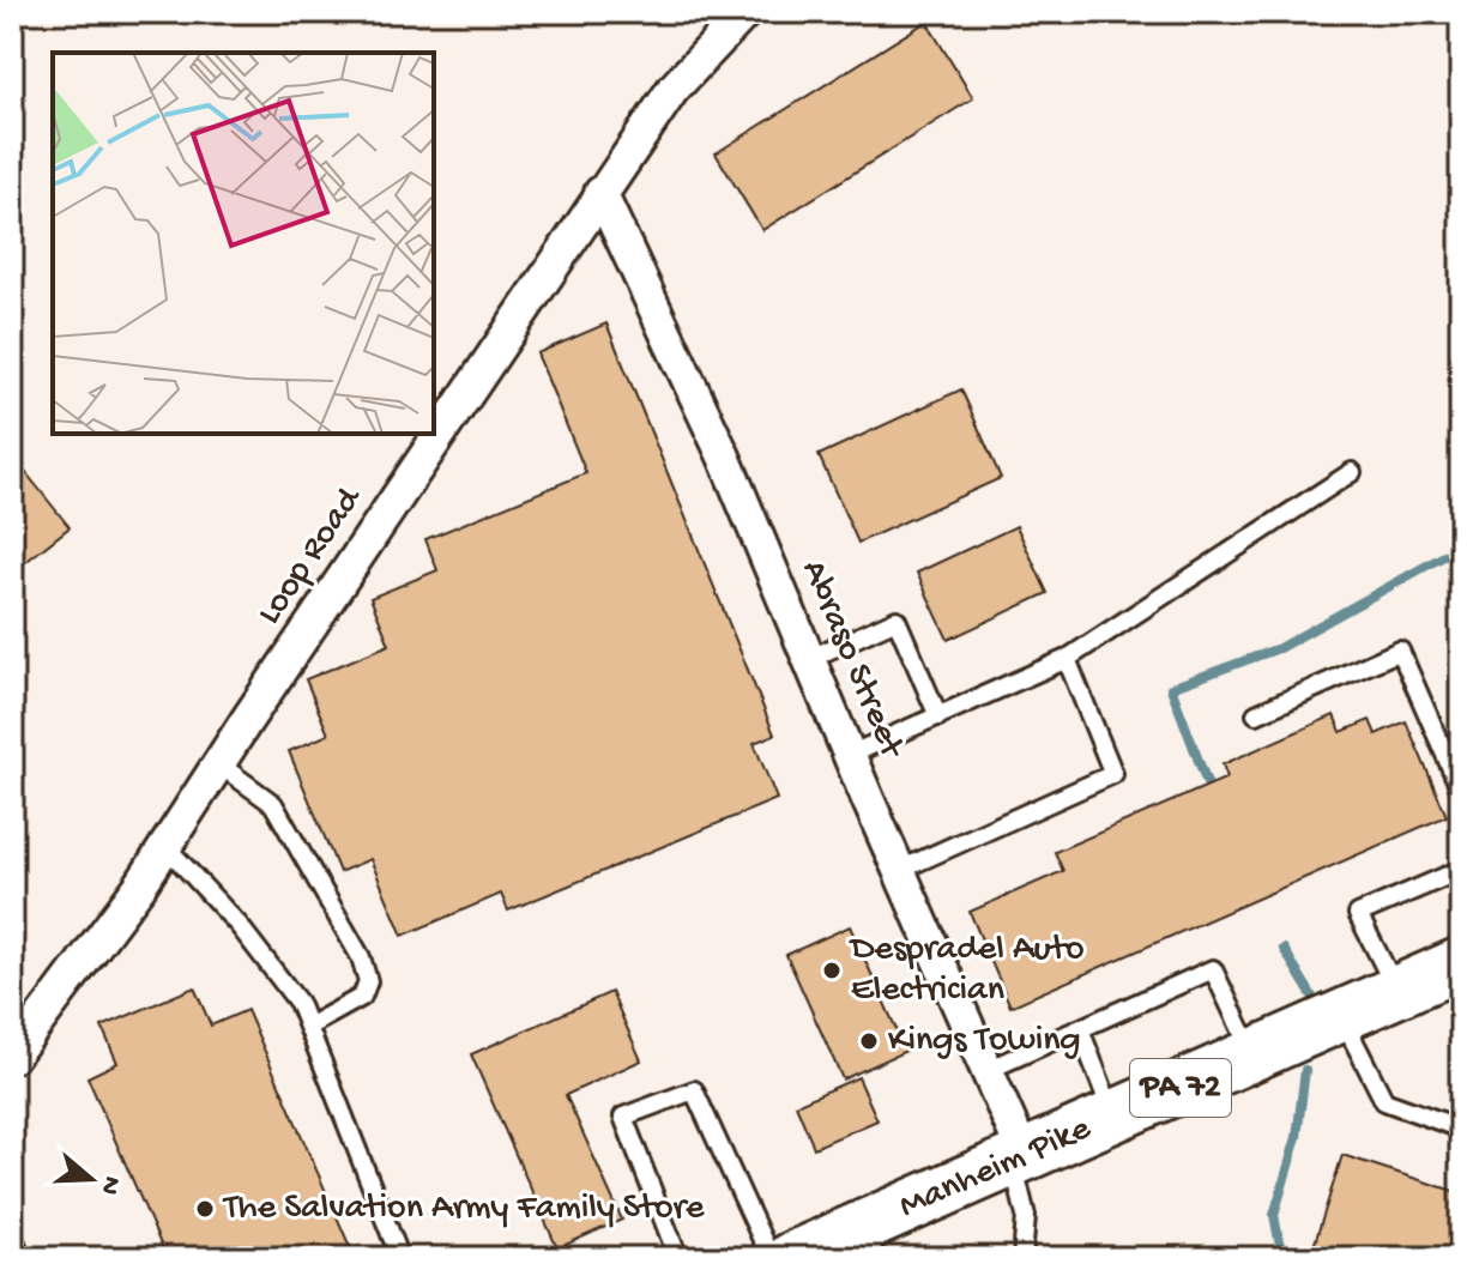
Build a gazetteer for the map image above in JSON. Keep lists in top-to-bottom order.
{
  "streets": {
    "main road": ["PA 72", "Manheim Pike"],
    "street": ["Loop Road", "Abraso Street"]
  },
  "crossings": [
    ["Loop Road", "Abraso Street"],
    ["Abraso Street", "Manheim Pike"]
  ],
  "places": ["Despradel Auto Electrician", "Kings Towing", "The Salvation Army Family Store"],
  "north": "right"
}
